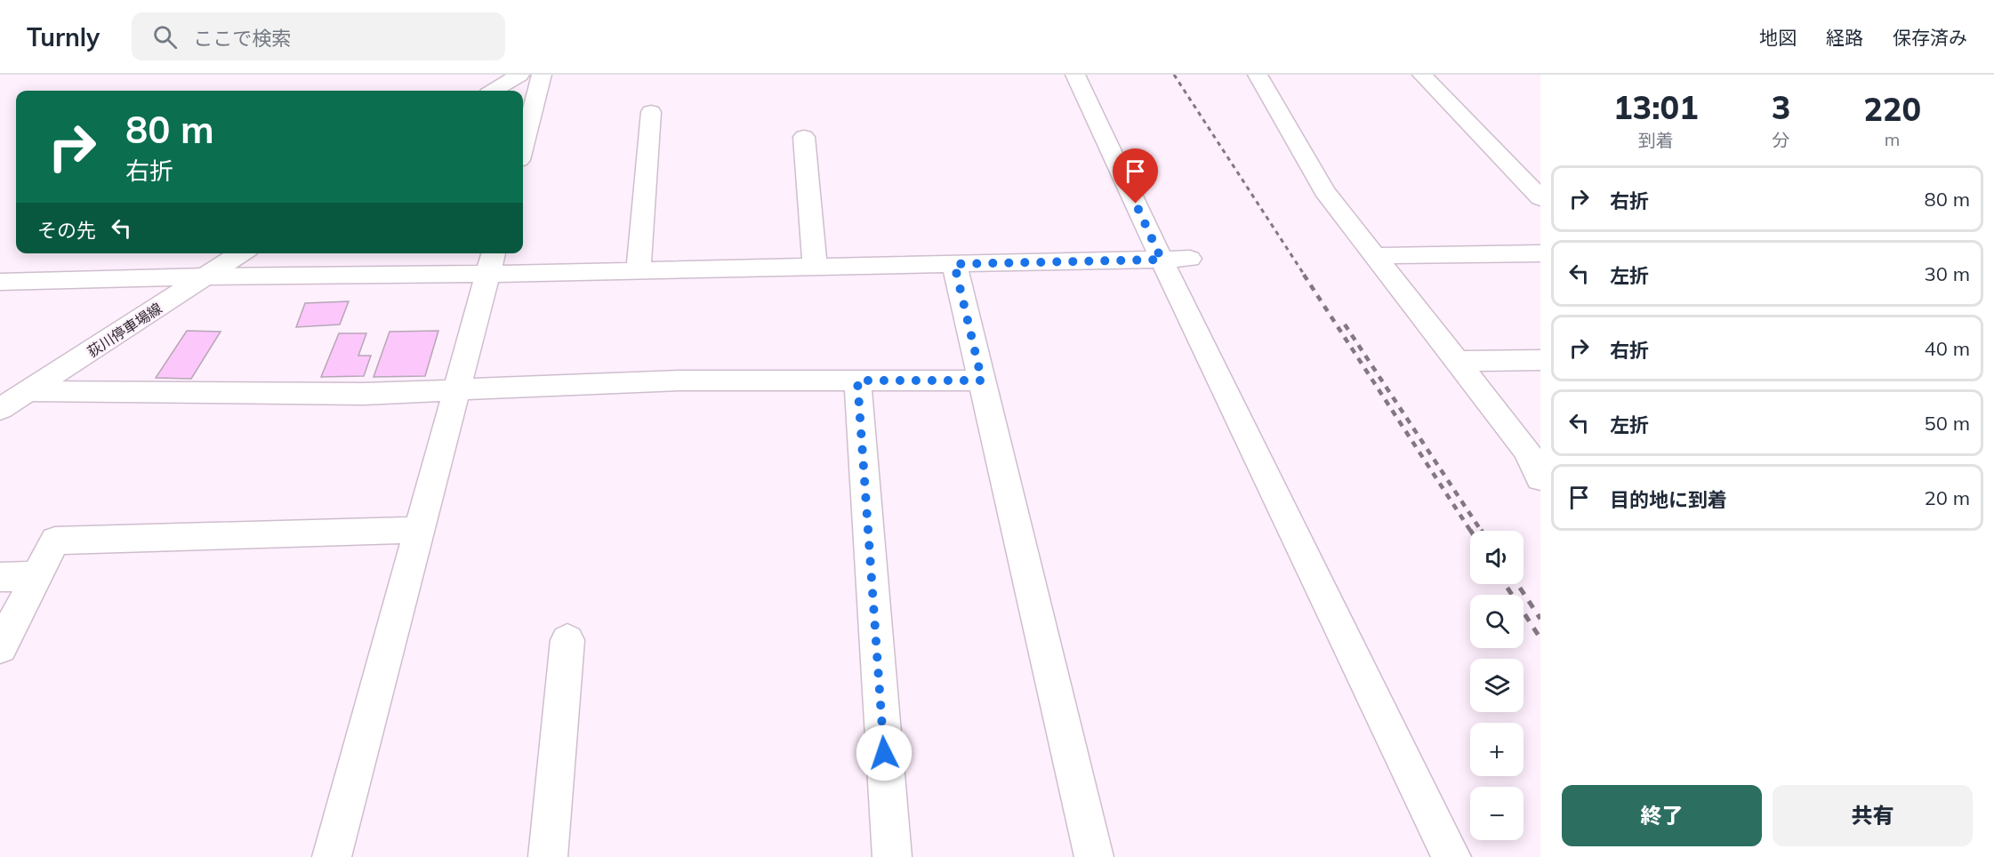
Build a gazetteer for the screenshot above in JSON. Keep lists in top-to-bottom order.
{
  "streets": {
    "street": ["荻川停車場線"]
  },
  "page": {
    "header": "Turnly",
    "search": "ここで検索",
    "nav": ["地図", "経路", "保存済み"],
    "eta": [
      "13:01",
      "到着",
      "3",
      "分",
      "220",
      "m"
    ],
    "turn": ["80 m", "右折"],
    "list": [
      {
        "name": "右折",
        "value": "80 m"
      },
      {
        "name": "左折",
        "value": "30 m"
      },
      {
        "name": "右折",
        "value": "40 m"
      },
      {
        "name": "左折",
        "value": "50 m"
      },
      {
        "name": "目的地に到着",
        "value": "20 m"
      }
    ],
    "then": "その先",
    "map_buttons": ["+", "−"],
    "buttons": ["終了", "共有"]
  }
}
